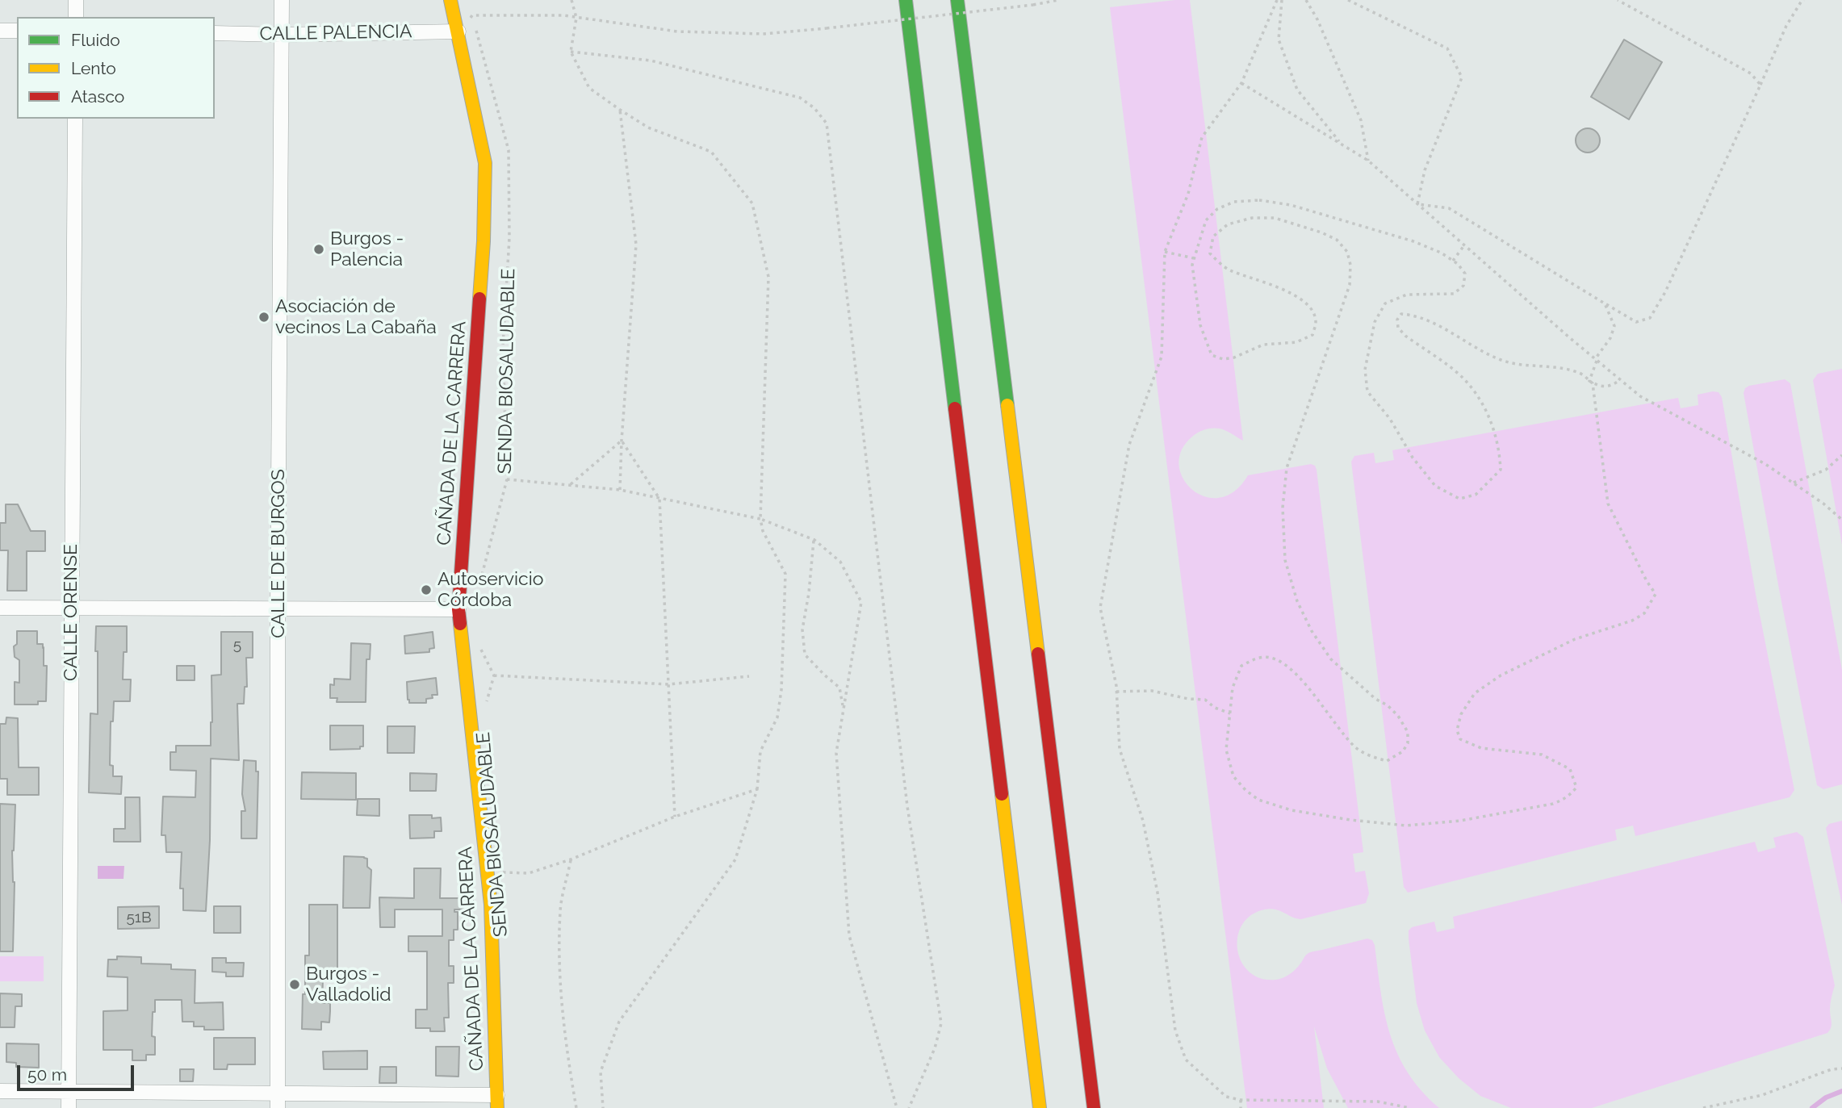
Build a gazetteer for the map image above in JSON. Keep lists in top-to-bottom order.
{
  "streets": {
    "main road": ["CAÑADA DE LA CARRERA"],
    "street": ["CALLE PALENCIA", "CALLE DE BURGOS", "CALLE ORENSE"],
    "path": ["SENDA BIOSALUDABLE"]
  },
  "crossings": [
    ["CALLE PALENCIA", "CAÑADA DE LA CARRERA"],
    ["CALLE PALENCIA", "CALLE DE BURGOS"]
  ],
  "places": [
    "Burgos - Palencia",
    "Asociación de vecinos La Cabaña",
    "Autoservicio Córdoba",
    "Burgos - Valladolid"
  ],
  "house_numbers": ["5", "51B"],
  "legend": ["Fluido", "Lento", "Atasco"],
  "scale_bar": "50 m"
}
